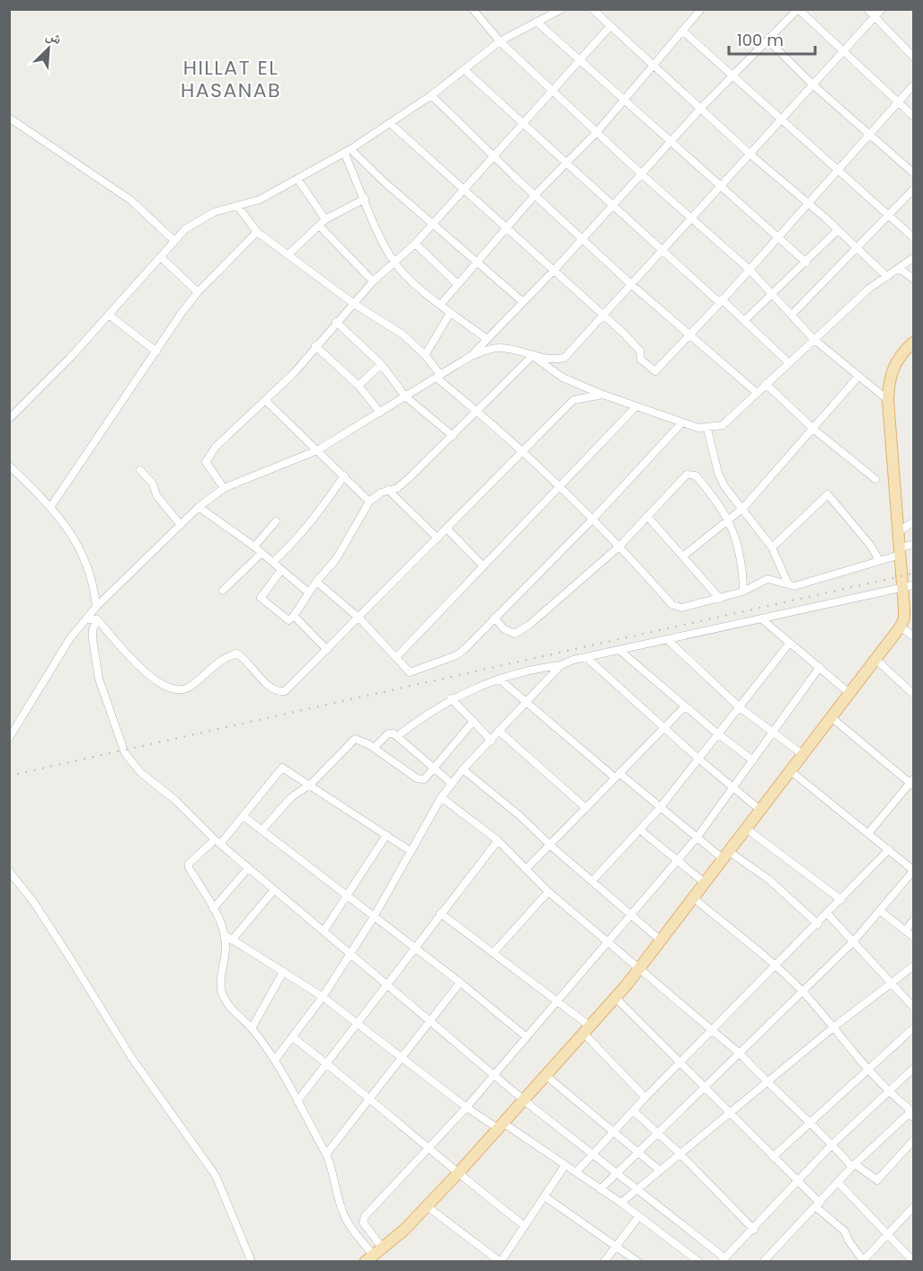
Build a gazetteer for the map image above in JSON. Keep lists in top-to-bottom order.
{
  "districts": ["HILLAT EL HASANAB"],
  "scale_bar": "100 m",
  "north": "top right"
}
